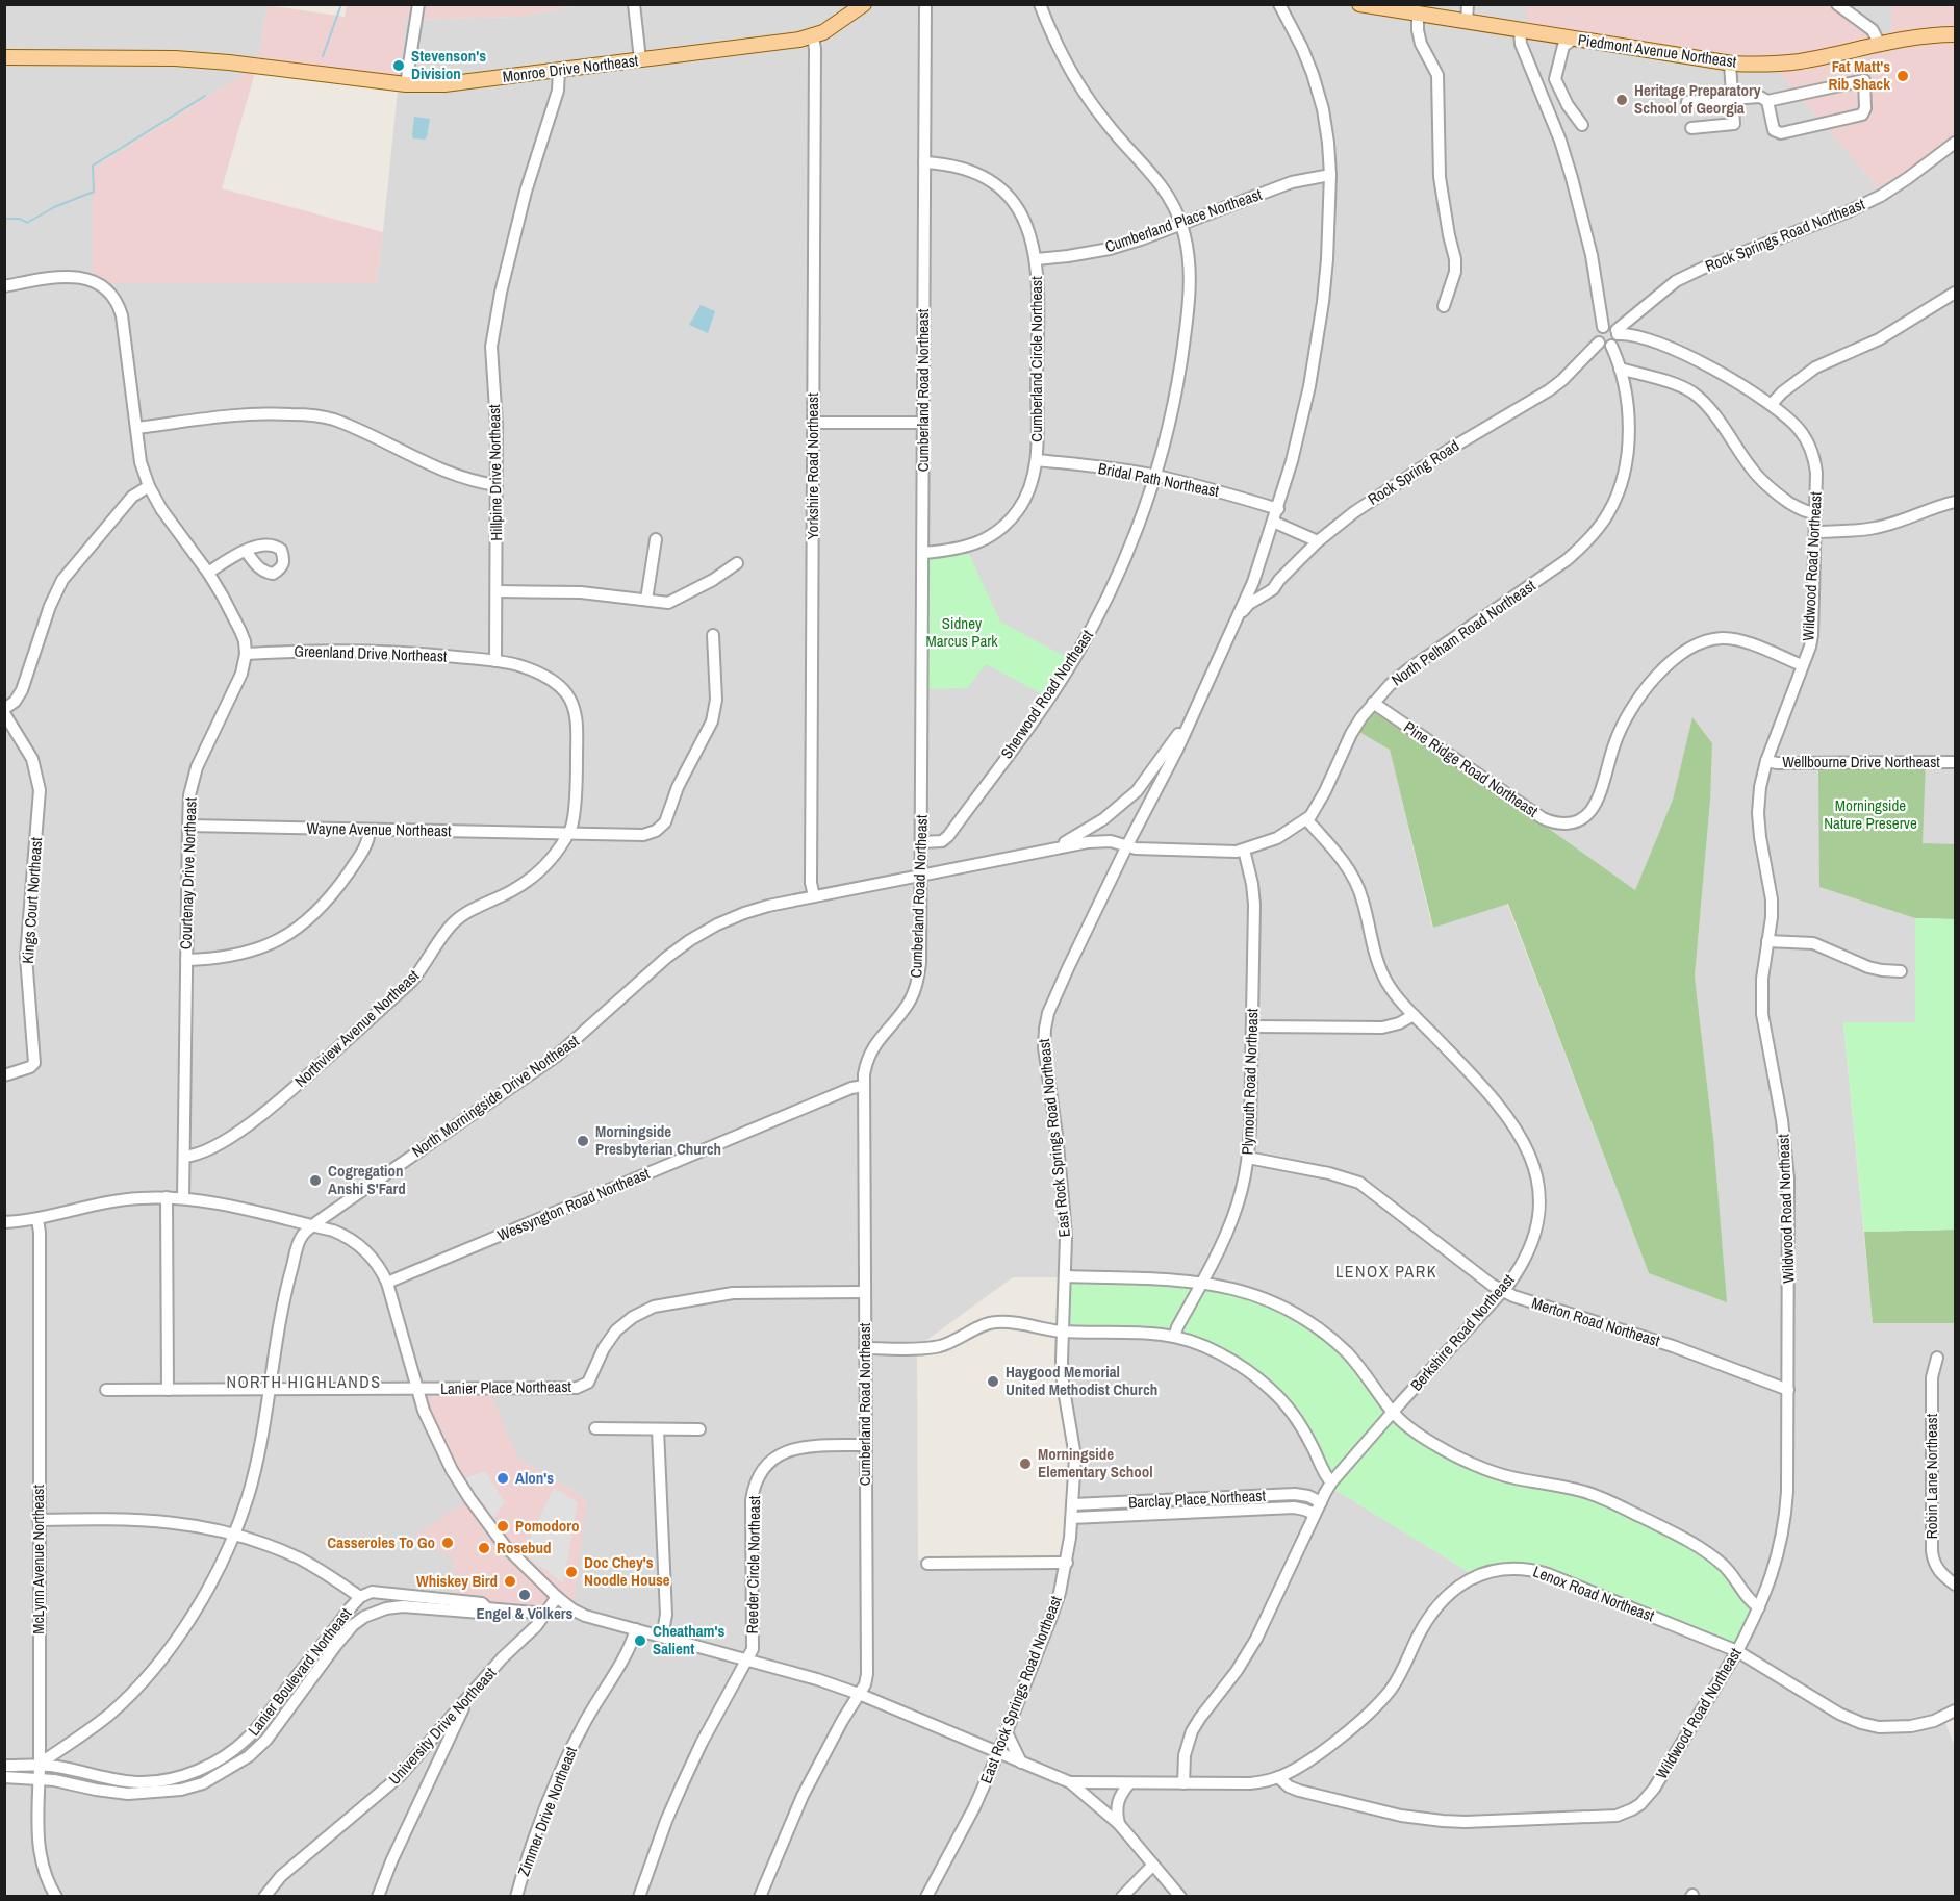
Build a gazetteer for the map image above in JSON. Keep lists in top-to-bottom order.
{
  "streets": {
    "main road": ["Piedmont Avenue Northeast", "Monroe Drive Northeast"],
    "street": [
      "Cumberland Place Northeast",
      "Rock Springs Road Northeast",
      "Cumberland Circle Northeast",
      "Cumberland Road Northeast",
      "Yorkshire Road Northeast",
      "Hillpine Drive Northeast",
      "Rock Spring Road",
      "Bridal Path Northeast",
      "Wildwood Road Northeast",
      "North Pelham Road Northeast",
      "Greenland Drive Northeast",
      "Sherwood Road Northeast",
      "Wellbourne Drive Northeast",
      "Pine Ridge Road Northeast",
      "Wayne Avenue Northeast",
      "Courtenay Drive Northeast",
      "Kings Court Northeast",
      "Northview Avenue Northeast",
      "Plymouth Road Northeast",
      "North Morningside Drive Northeast",
      "East Rock Springs Road Northeast",
      "Wessyngton Road Northeast",
      "Merton Road Northeast",
      "Berkshire Road Northeast",
      "Lanier Place Northeast",
      "Robin Lane Northeast",
      "Barclay Place Northeast",
      "McLynn Avenue Northeast",
      "Reeder Circle Northeast",
      "Lenox Road Northeast",
      "Lanier Boulevard Northeast",
      "University Drive Northeast",
      "Zimmer Drive Northeast"
    ]
  },
  "crossings": [
    ["Monroe Drive Northeast", "Yorkshire Road Northeast"],
    ["Monroe Drive Northeast", "Hillpine Drive Northeast"],
    ["Cumberland Place Northeast", "Cumberland Circle Northeast"],
    ["Cumberland Place Northeast", "Sherwood Road Northeast"],
    ["Cumberland Place Northeast", "East Rock Springs Road Northeast"],
    ["Rock Springs Road Northeast", "Rock Spring Road"],
    ["Rock Springs Road Northeast", "Wildwood Road Northeast"],
    ["Rock Springs Road Northeast", "North Pelham Road Northeast"],
    ["Cumberland Circle Northeast", "Cumberland Road Northeast"],
    ["Cumberland Circle Northeast", "Bridal Path Northeast"],
    ["Cumberland Road Northeast", "Sherwood Road Northeast"],
    ["Cumberland Road Northeast", "North Morningside Drive Northeast"],
    ["Cumberland Road Northeast", "Wessyngton Road Northeast"],
    ["Cumberland Road Northeast", "Lanier Place Northeast"],
    ["Cumberland Road Northeast", "Reeder Circle Northeast"],
    ["Yorkshire Road Northeast", "North Morningside Drive Northeast"],
    ["Hillpine Drive Northeast", "Greenland Drive Northeast"],
    ["Rock Spring Road", "Wildwood Road Northeast"],
    ["Rock Spring Road", "North Pelham Road Northeast"],
    ["Rock Spring Road", "East Rock Springs Road Northeast"],
    ["Bridal Path Northeast", "Sherwood Road Northeast"],
    ["Bridal Path Northeast", "East Rock Springs Road Northeast"],
    ["Wildwood Road Northeast", "North Pelham Road Northeast"],
    ["Wildwood Road Northeast", "Wellbourne Drive Northeast"],
    ["Wildwood Road Northeast", "Pine Ridge Road Northeast"],
    ["Wildwood Road Northeast", "Merton Road Northeast"],
    ["Wildwood Road Northeast", "Lenox Road Northeast"],
    ["North Pelham Road Northeast", "Pine Ridge Road Northeast"],
    ["North Pelham Road Northeast", "Plymouth Road Northeast"],
    ["North Pelham Road Northeast", "North Morningside Drive Northeast"],
    ["North Pelham Road Northeast", "East Rock Springs Road Northeast"],
    ["North Pelham Road Northeast", "Berkshire Road Northeast"],
    ["Greenland Drive Northeast", "Courtenay Drive Northeast"],
    ["Wayne Avenue Northeast", "Courtenay Drive Northeast"],
    ["Wayne Avenue Northeast", "Northview Avenue Northeast"],
    ["Courtenay Drive Northeast", "Northview Avenue Northeast"],
    ["Plymouth Road Northeast", "Merton Road Northeast"],
    ["North Morningside Drive Northeast", "East Rock Springs Road Northeast"],
    ["North Morningside Drive Northeast", "Lanier Place Northeast"],
    ["North Morningside Drive Northeast", "McLynn Avenue Northeast"],
    ["North Morningside Drive Northeast", "Lanier Boulevard Northeast"],
    ["East Rock Springs Road Northeast", "Barclay Place Northeast"],
    ["Merton Road Northeast", "Berkshire Road Northeast"],
    ["Berkshire Road Northeast", "Barclay Place Northeast"],
    ["Berkshire Road Northeast", "Lenox Road Northeast"],
    ["McLynn Avenue Northeast", "Lanier Boulevard Northeast"],
    ["Lanier Boulevard Northeast", "University Drive Northeast"]
  ],
  "districts": ["LENOX PARK", "NORTH HIGHLANDS"],
  "parks": ["Sidney Marcus Park", "Morningside Nature Preserve"],
  "places": [
    "Stevenson's Division",
    "Fat Matt's Rib Shack",
    "Heritage Preparatory School of Georgia",
    "Morningside Presbyterian Church",
    "Cogregation Anshi S'Fard",
    "Haygood Memorial United Methodist Church",
    "Morningside Elementary School",
    "Alon's",
    "Pomodoro",
    "Casseroles To Go",
    "Rosebud",
    "Doc Chey's Noodle House",
    "Whiskey Bird",
    "Engel & Völkers",
    "Cheatham's Salient"
  ]
}
